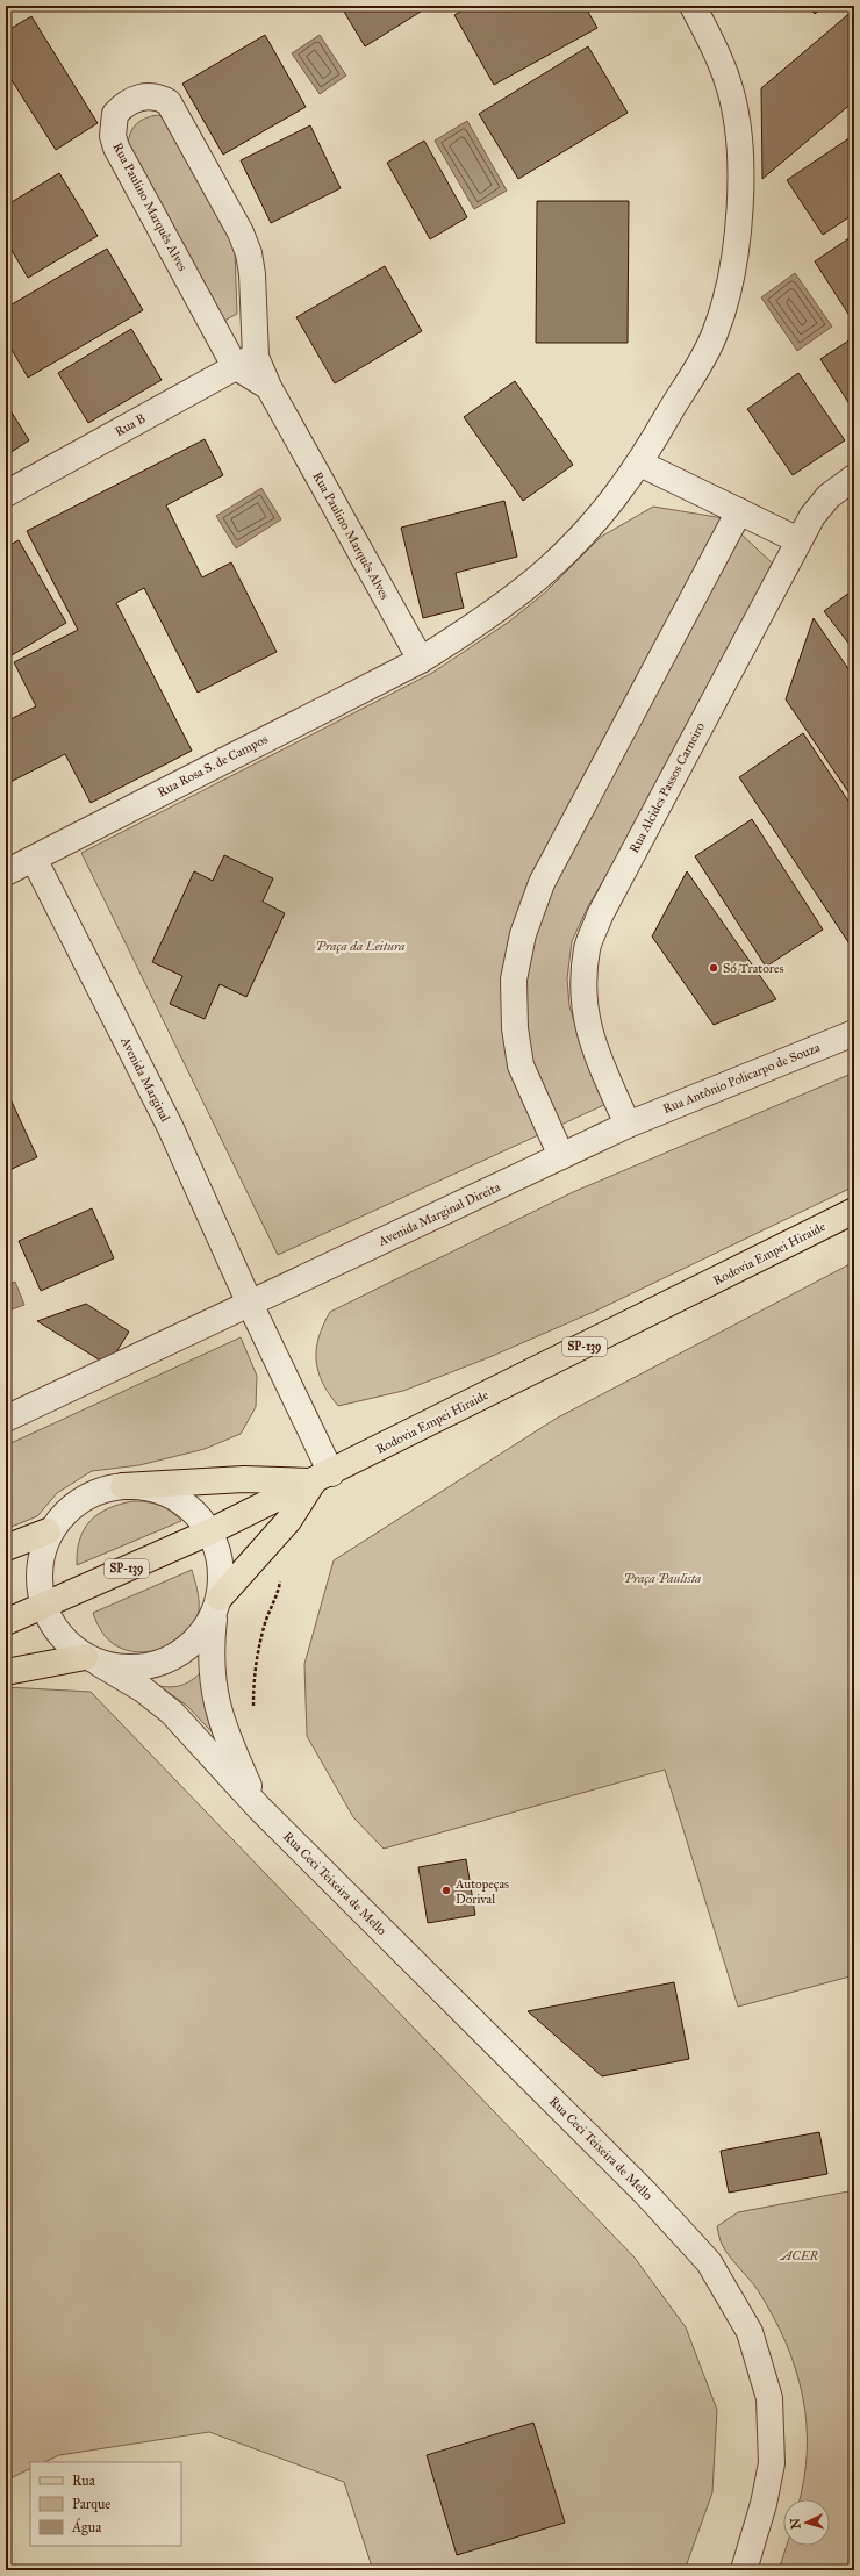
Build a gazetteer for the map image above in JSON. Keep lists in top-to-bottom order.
{
  "streets": {
    "main road": ["Rodovia Empei Hiraide", "SP-139"],
    "street": [
      "Rua Paulino Marquês Alves",
      "Rua B",
      "Rua Rosa S. de Campos",
      "Rua Alcides Passos Carneiro",
      "Rua Antônio Policarpo de Souza",
      "Avenida Marginal",
      "Avenida Marginal Direita",
      "Rua Ceci Teixeira de Mello"
    ]
  },
  "crossings": [
    ["Rua Paulino Marquês Alves", "Rua B"],
    ["Rua Paulino Marquês Alves", "Rua Rosa S. de Campos"],
    ["Rua Rosa S. de Campos", "Avenida Marginal"],
    ["Rua Alcides Passos Carneiro", "Rua Antônio Policarpo de Souza"],
    ["Rua Alcides Passos Carneiro", "Avenida Marginal Direita"],
    ["Rua Antônio Policarpo de Souza", "Avenida Marginal Direita"],
    ["Avenida Marginal", "Avenida Marginal Direita"],
    ["Avenida Marginal", "Rodovia Empei Hiraide"],
    ["Rodovia Empei Hiraide", "Rua Ceci Teixeira de Mello"]
  ],
  "parks": ["Praça da Leitura", "Praça Paulista", "ACER"],
  "places": ["Só Tratores", "Autopeças Dorival"],
  "legend": ["Rua", "Parque", "Água"],
  "north": "left"
}
